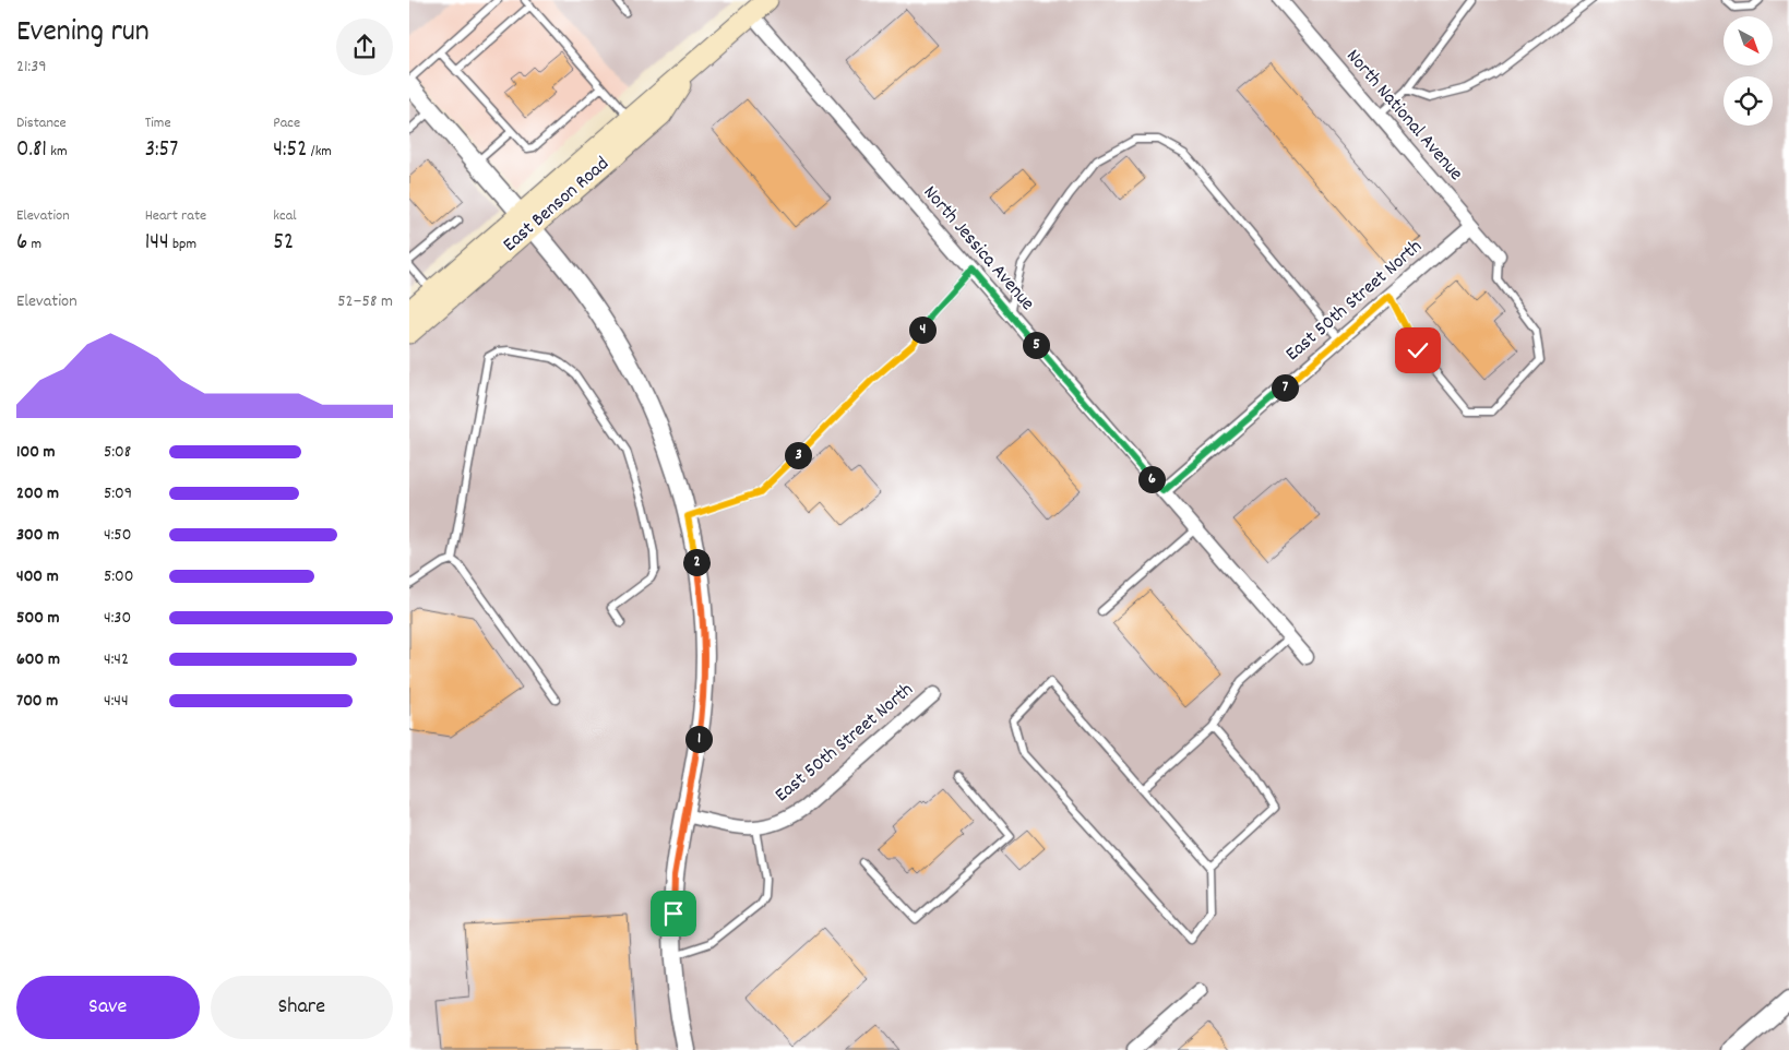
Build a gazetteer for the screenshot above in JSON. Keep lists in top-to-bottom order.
{
  "streets": {
    "main road": ["East Benson Road"],
    "street": ["North National Avenue", "North Jessica Avenue", "East 50th Street North"]
  },
  "crossings": [
    ["North National Avenue", "East 50th Street North"],
    ["East Benson Road", "North Jessica Avenue"],
    ["North Jessica Avenue", "East 50th Street North"]
  ],
  "north": "bottom right",
  "page": {
    "heading": ["Evening run", "21:39"],
    "stats": [
      ["Distance", "0.81 km"],
      ["Time", "3:57"],
      ["Pace", "4:52 /km"],
      ["Elevation", "6 m"],
      ["Heart rate", "144 bpm"],
      ["kcal", "52"]
    ],
    "chart": ["Elevation", "52–58 m"],
    "pins": [
      "4",
      "5",
      "7",
      "3",
      "6",
      "2",
      "1"
    ],
    "list": [
      {
        "name": "100 m",
        "note": "5:08"
      },
      {
        "name": "200 m",
        "note": "5:09"
      },
      {
        "name": "300 m",
        "note": "4:50"
      },
      {
        "name": "400 m",
        "note": "5:00"
      },
      {
        "name": "500 m",
        "note": "4:30"
      },
      {
        "name": "600 m",
        "note": "4:42"
      },
      {
        "name": "700 m",
        "note": "4:44"
      }
    ],
    "buttons": ["Save", "Share"]
  }
}
